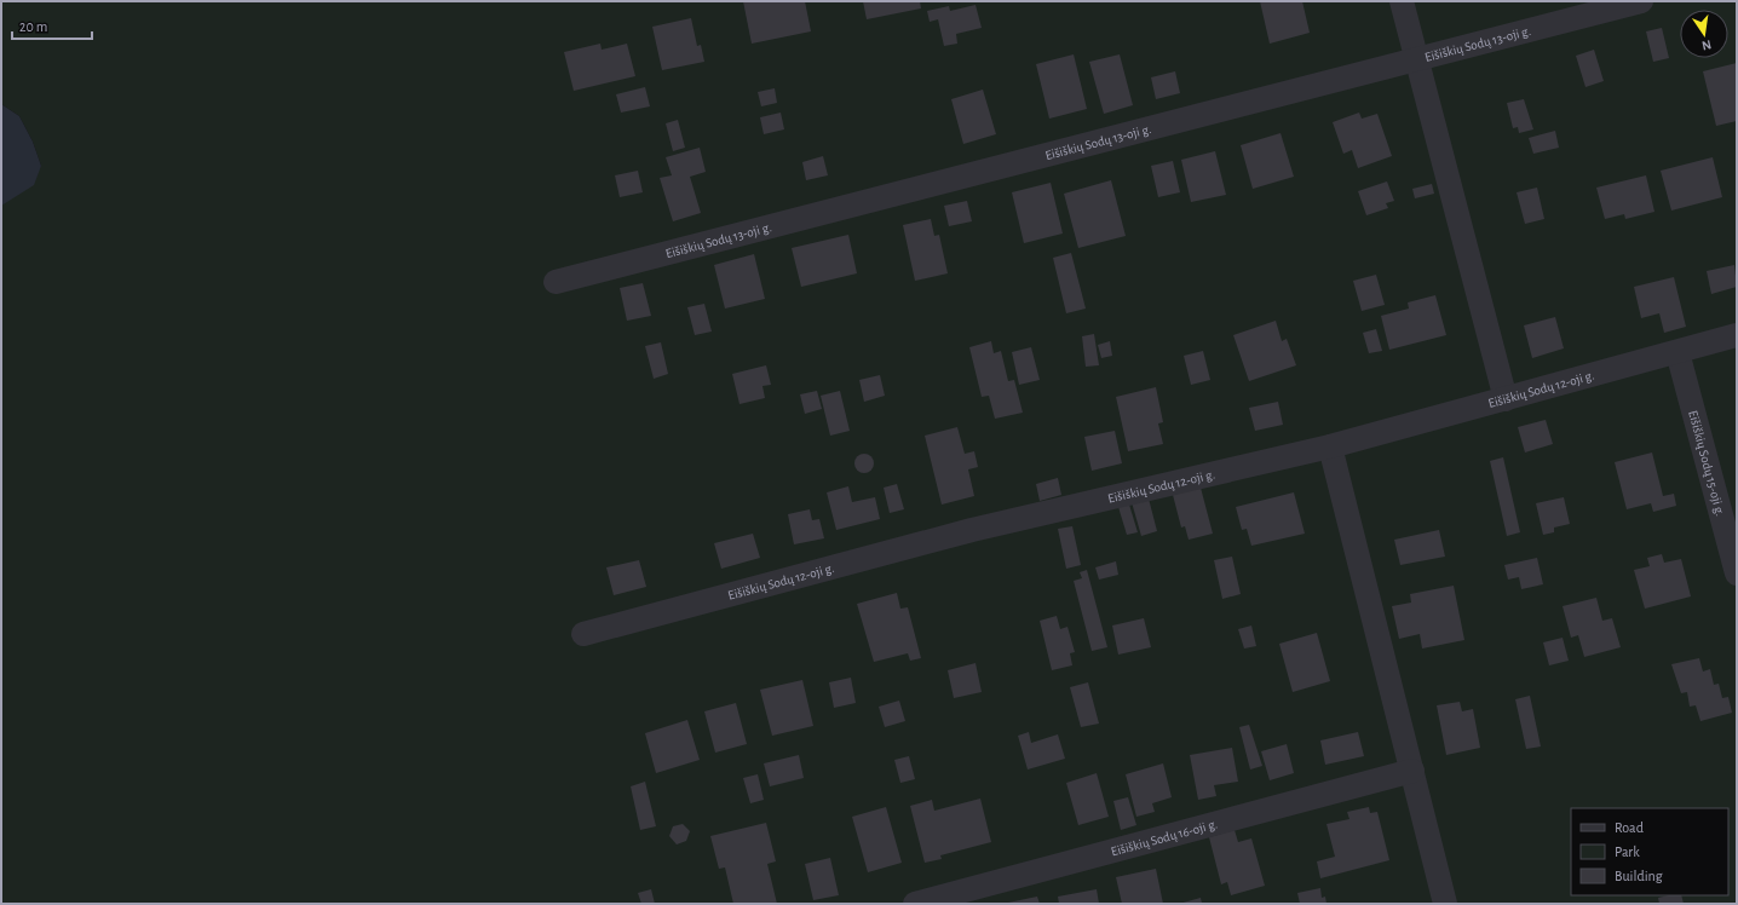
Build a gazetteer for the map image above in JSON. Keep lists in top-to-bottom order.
{
  "streets": {
    "street": [
      "Eišiškių Sodų 13-oji g.",
      "Eišiškių Sodų 12-oji g.",
      "Eišiškių Sodų 15-oji g.",
      "Eišiškių Sodų 16-oji g."
    ]
  },
  "crossings": [
    ["Eišiškių Sodų 12-oji g.", "Eišiškių Sodų 15-oji g."]
  ],
  "legend": ["Road", "Park", "Building"],
  "scale_bar": "20 m",
  "north": "bottom"
}
